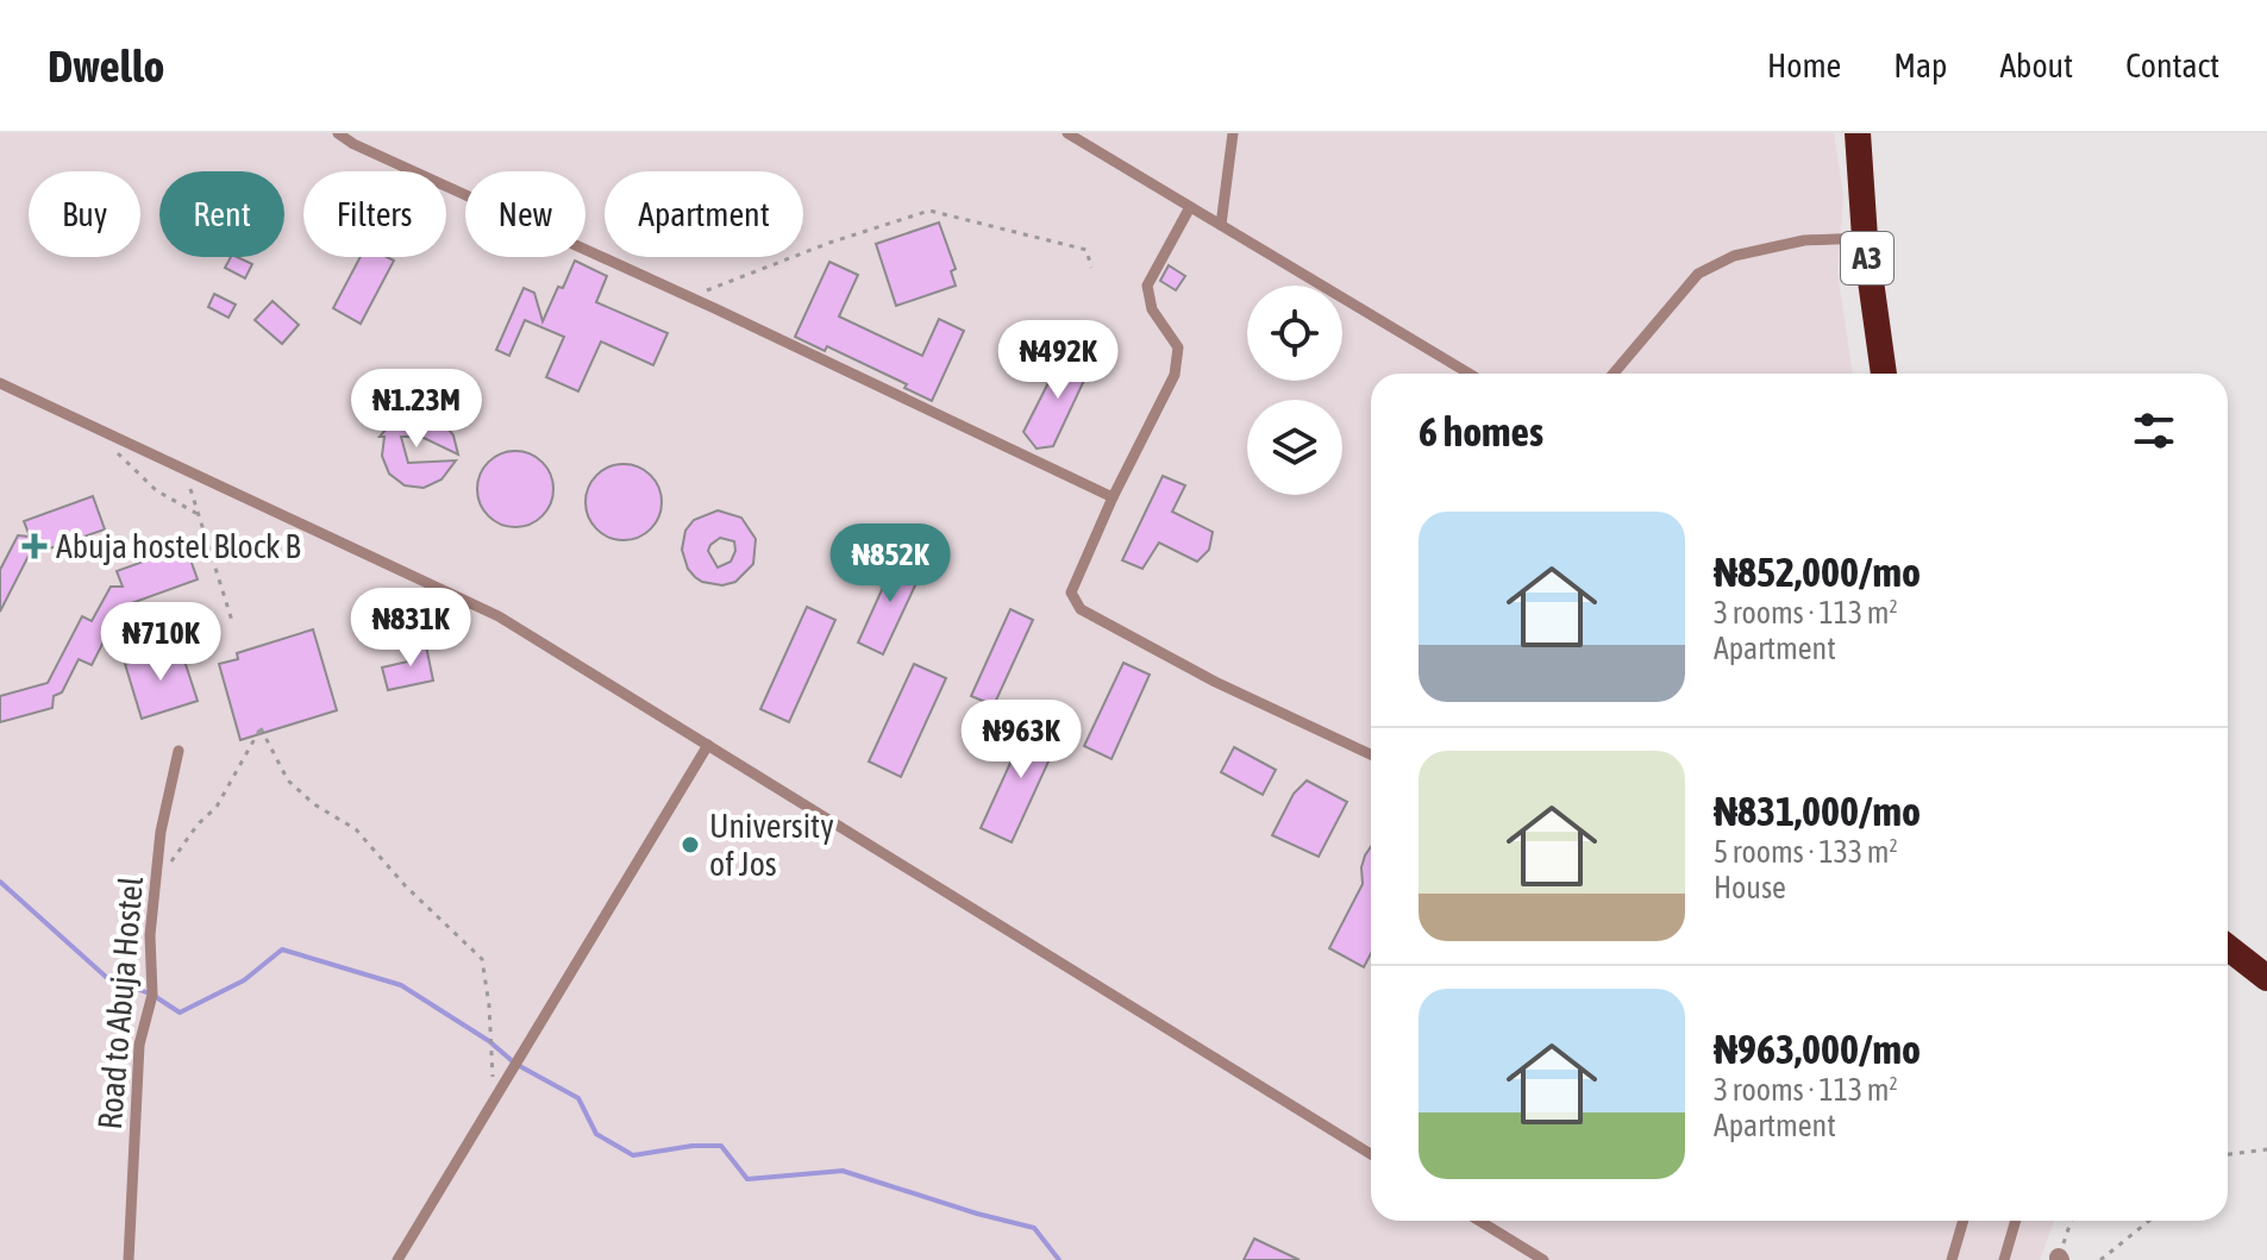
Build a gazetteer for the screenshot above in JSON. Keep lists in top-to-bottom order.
{
  "streets": {
    "highway": ["A3"],
    "lane": ["Road to Abuja Hostel"]
  },
  "places": {
    "health": ["Abuja hostel Block B"],
    "other": ["University of Jos"]
  },
  "page": {
    "header": "Dwello",
    "nav": [
      "Home",
      "Map",
      "About",
      "Contact"
    ],
    "chip": [
      "Buy",
      "Rent",
      "Filters",
      "New",
      "Apartment"
    ],
    "price": [
      "₦492K",
      "₦1.23M",
      "₦852K",
      "₦831K",
      "₦710K",
      "₦963K"
    ],
    "heading": "6 homes",
    "list": [
      {
        "name": "₦852,000/mo",
        "note": "3 rooms · 113 m² · Apartment"
      },
      {
        "name": "₦831,000/mo",
        "note": "5 rooms · 133 m² · House"
      },
      {
        "name": "₦963,000/mo",
        "note": "3 rooms · 113 m² · Apartment"
      }
    ]
  }
}
